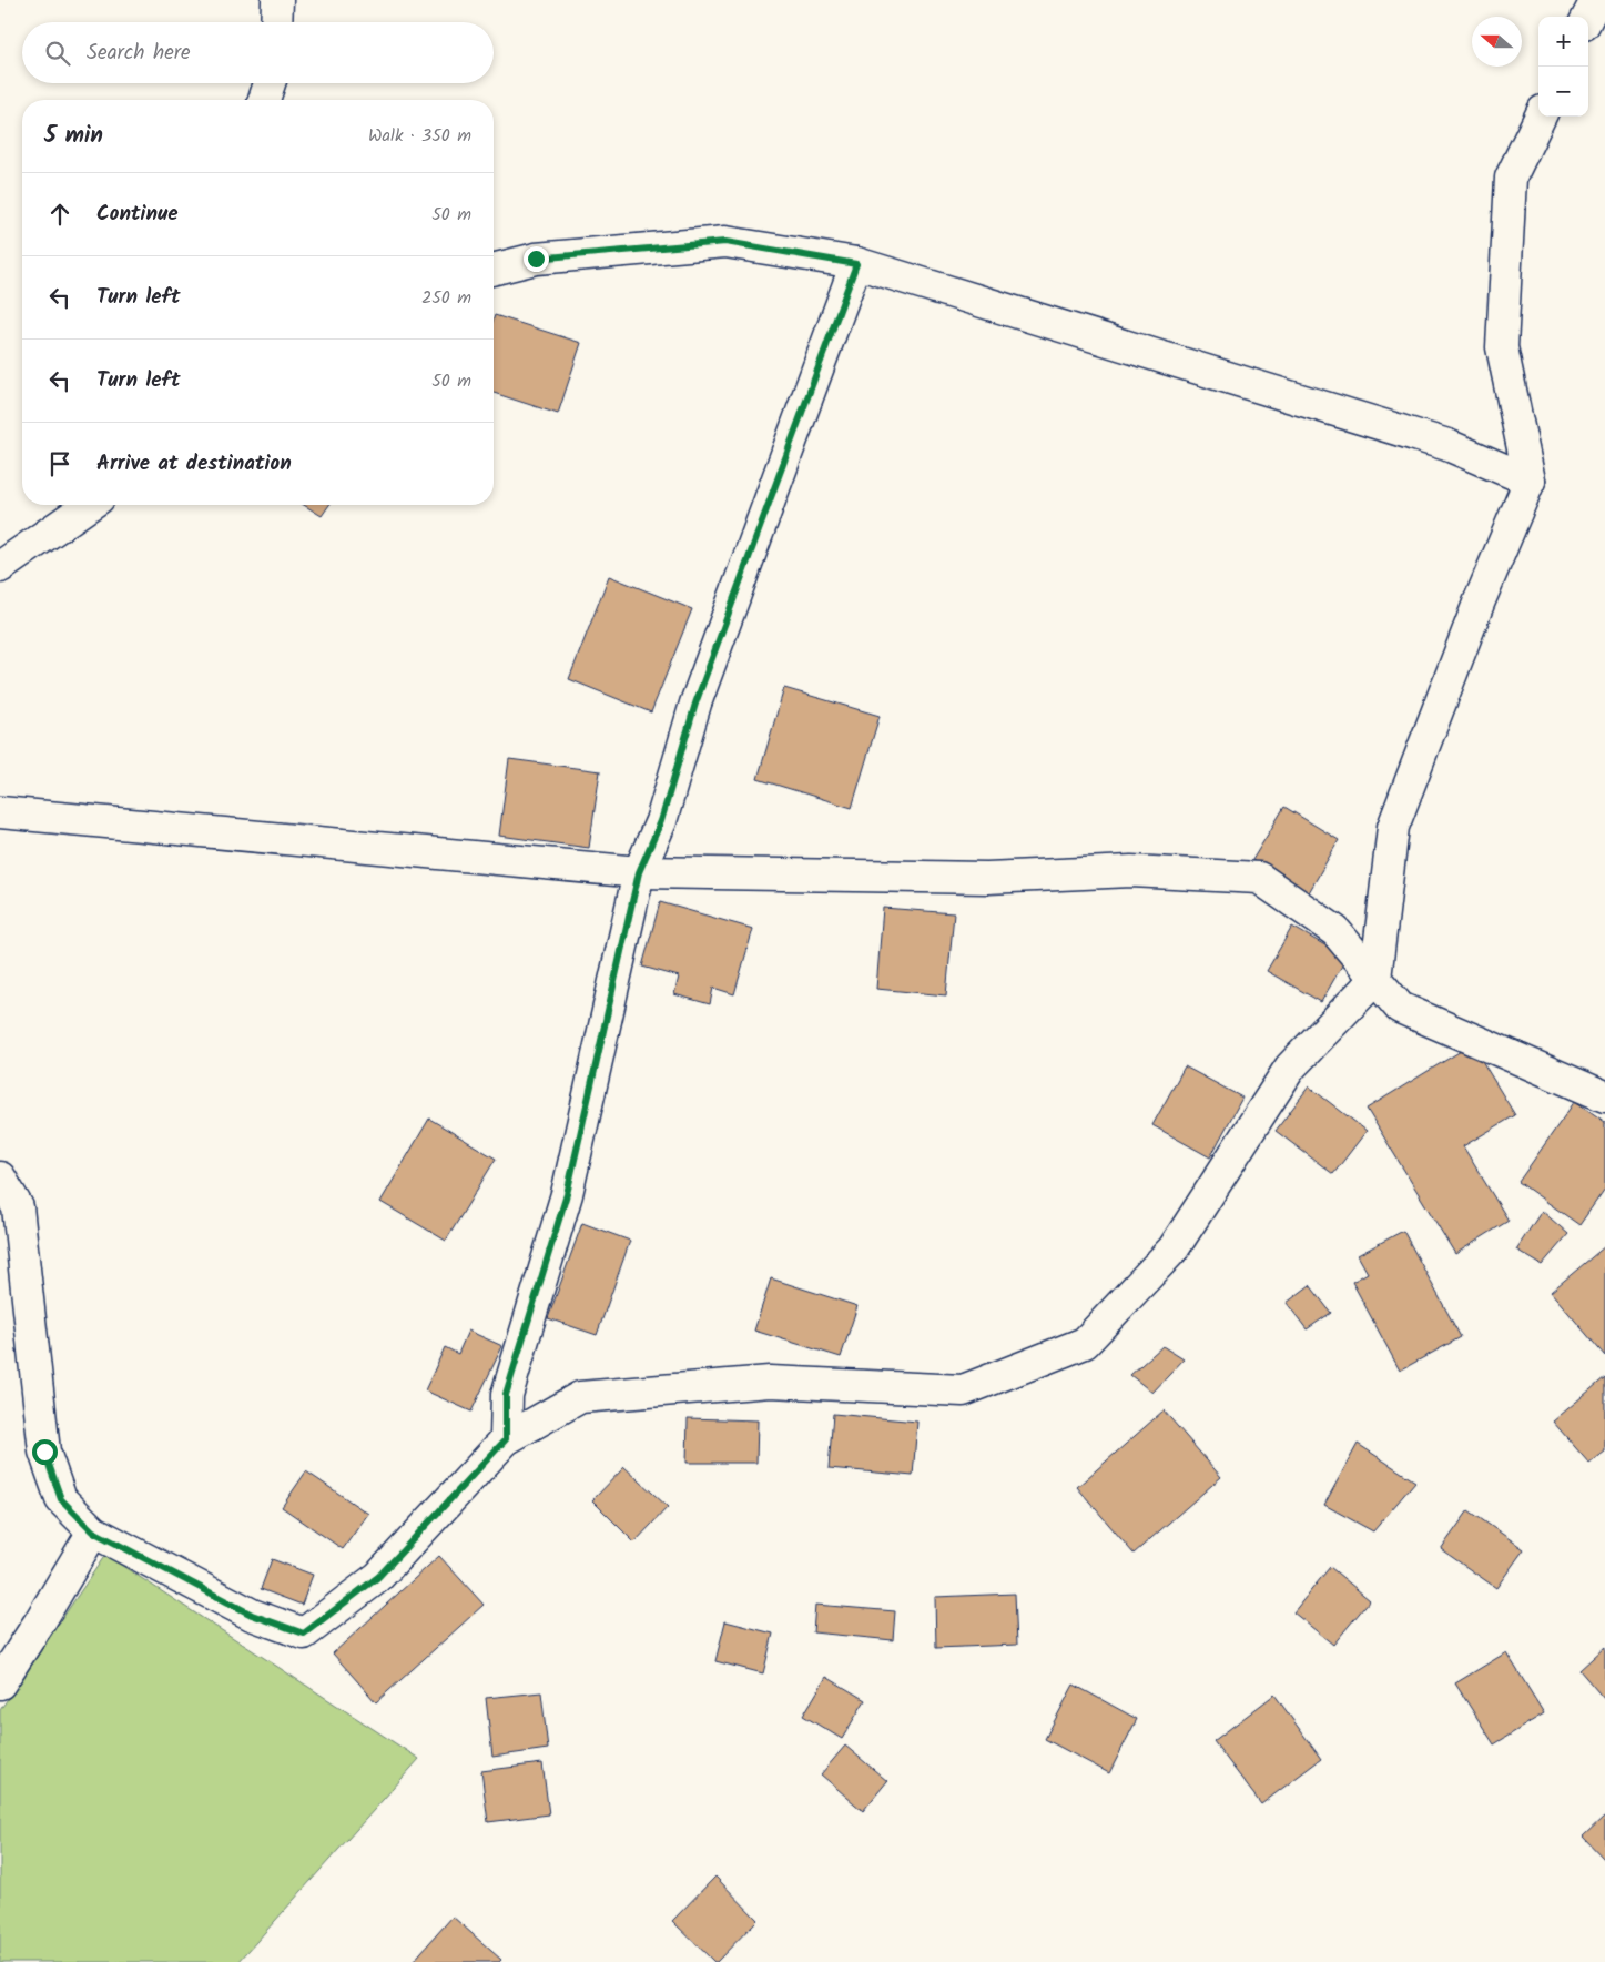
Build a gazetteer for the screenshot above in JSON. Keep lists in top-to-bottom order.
{
  "north": "left",
  "page": {
    "map_buttons": ["+", "−"],
    "search": "Search here",
    "heading": ["5 min", "Walk · 350 m"],
    "list": [
      ["Continue", "50 m"],
      ["Turn left", "250 m"],
      ["Turn left", "50 m"],
      "Arrive at destination"
    ]
  }
}
